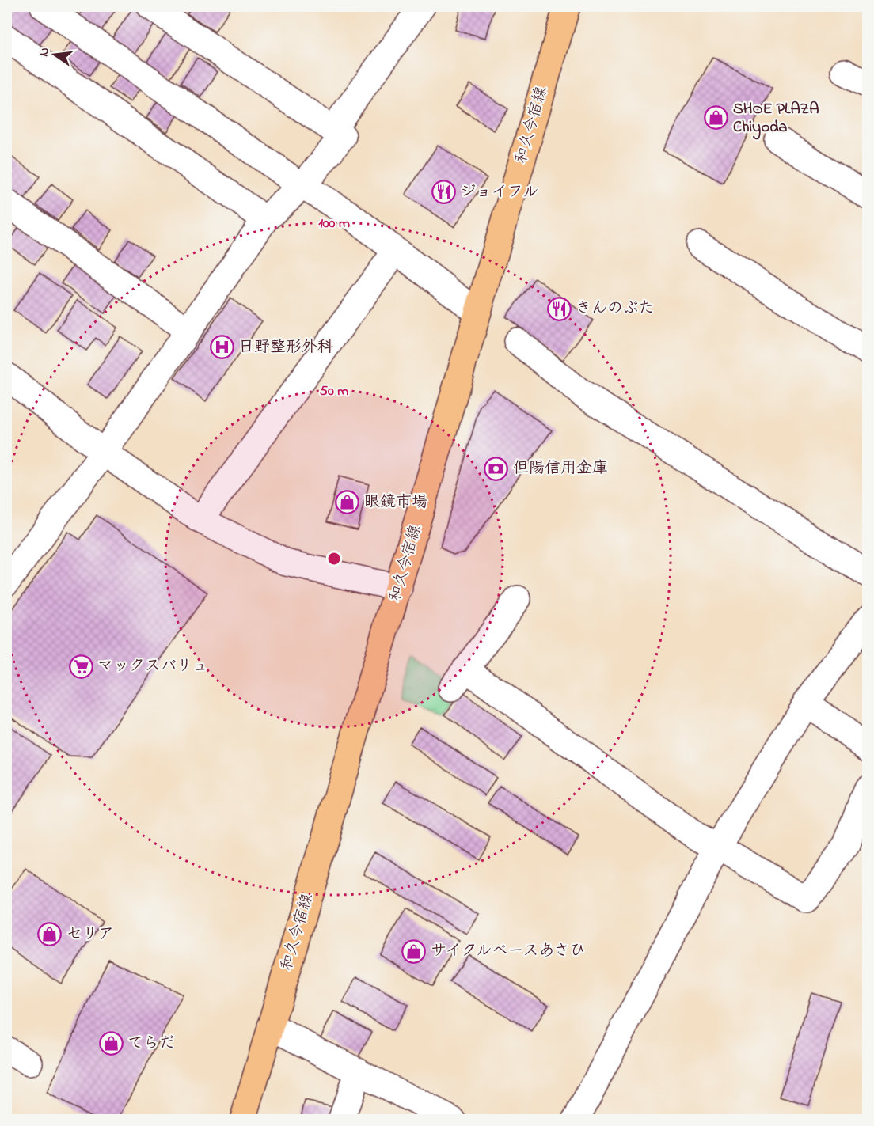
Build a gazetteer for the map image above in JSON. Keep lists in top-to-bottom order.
{
  "streets": {
    "main road": ["和久今宿線"]
  },
  "places": {
    "shop": [
      "SHOE PLAZA Chiyoda",
      "眼鏡市場",
      "セリア",
      "サイクルベースあさひ",
      "てらだ"
    ],
    "restaurant": ["ジョイフル", "きんのぶた"],
    "hospital": ["日野整形外科"],
    "bank": ["但陽信用金庫"],
    "supermarket": ["マックスバリュ"]
  },
  "north": "left",
  "rings": ["100 m", "50 m"]
}
